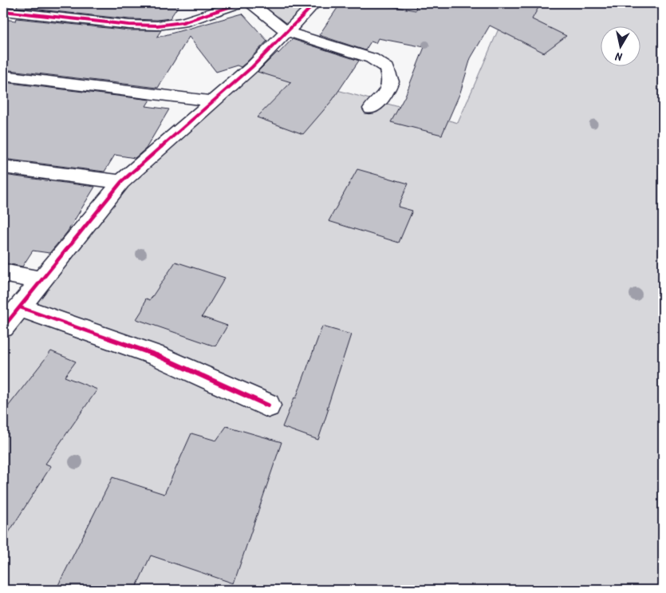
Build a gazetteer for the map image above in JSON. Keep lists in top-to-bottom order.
{
  "north": "bottom"
}
